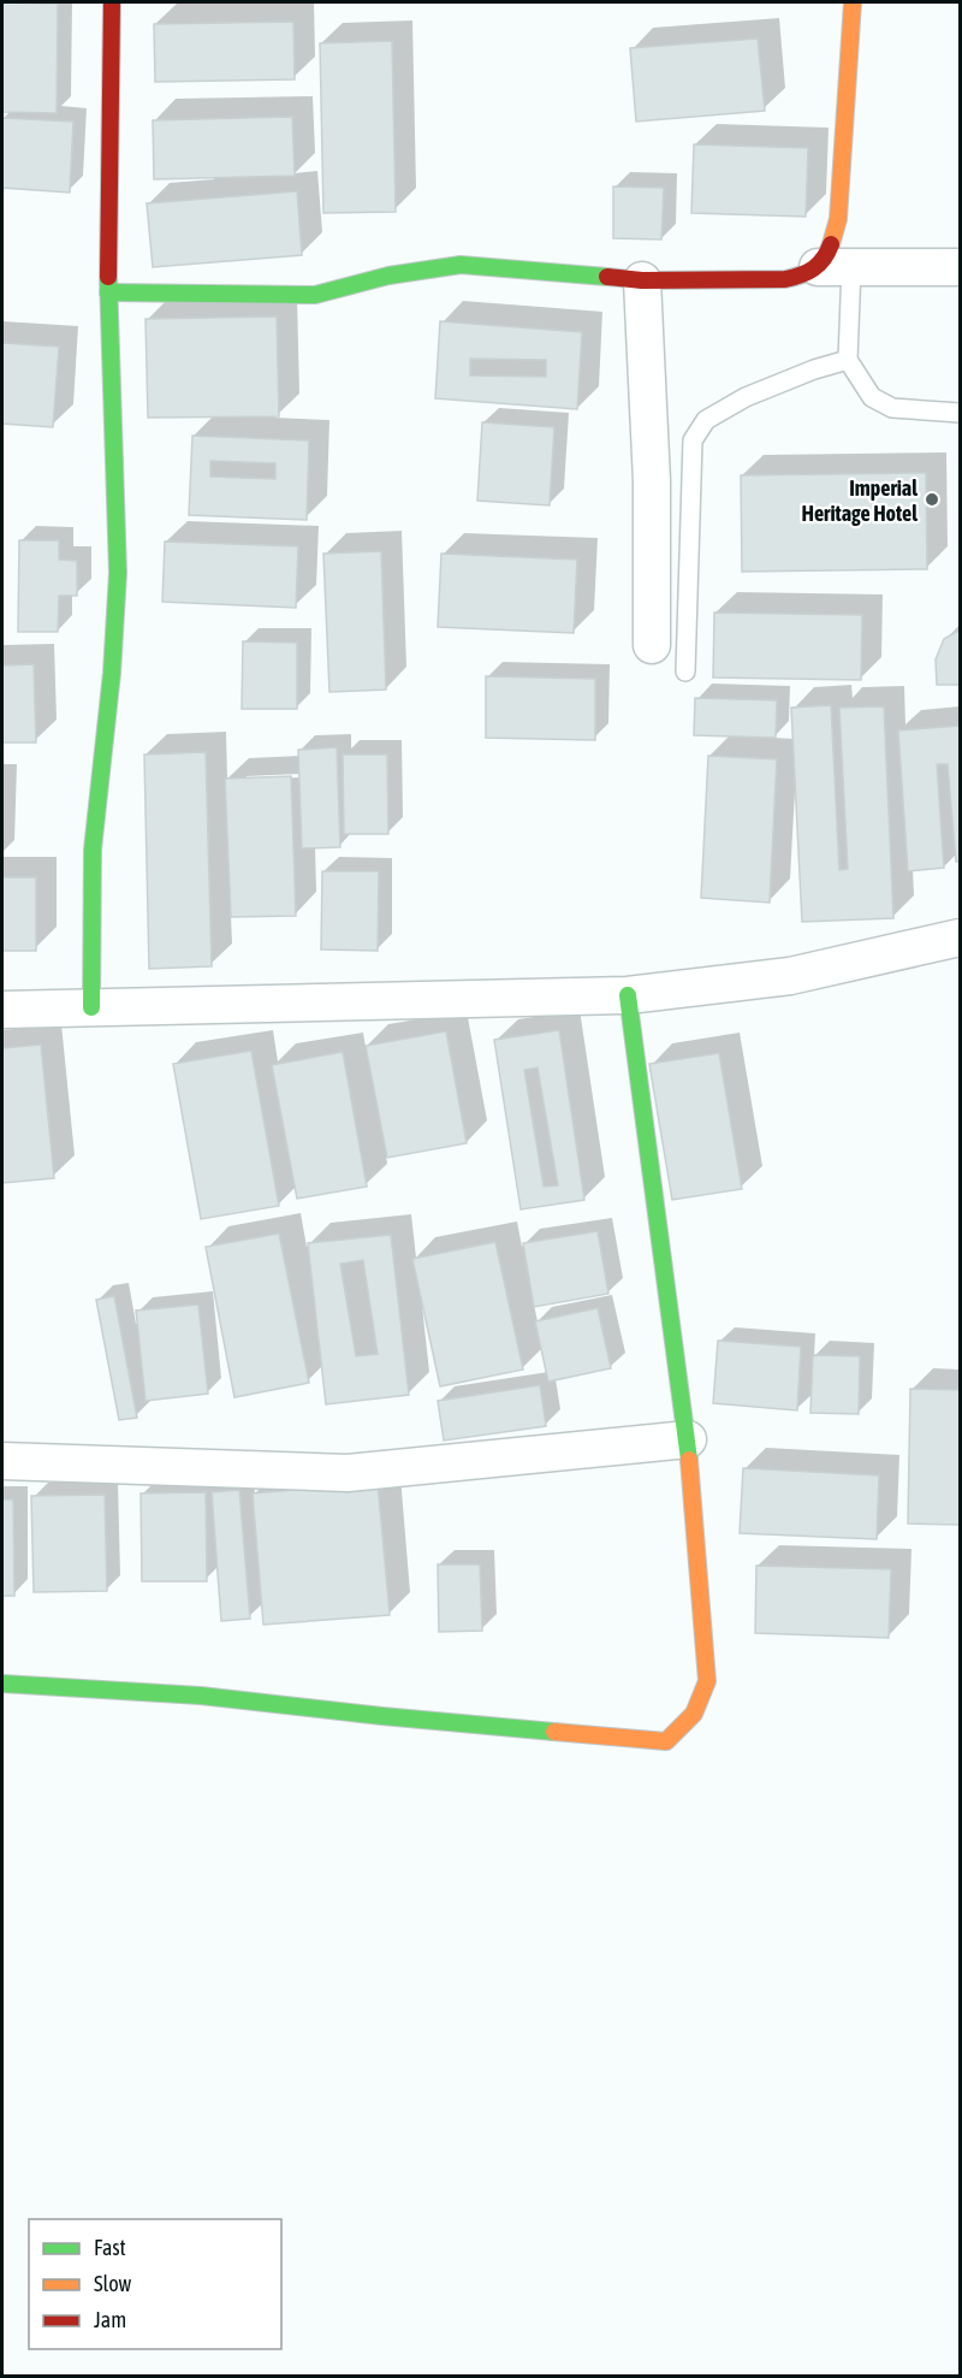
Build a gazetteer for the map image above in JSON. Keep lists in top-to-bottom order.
{
  "places": ["Imperial Heritage Hotel"],
  "legend": ["Fast", "Slow", "Jam"]
}
